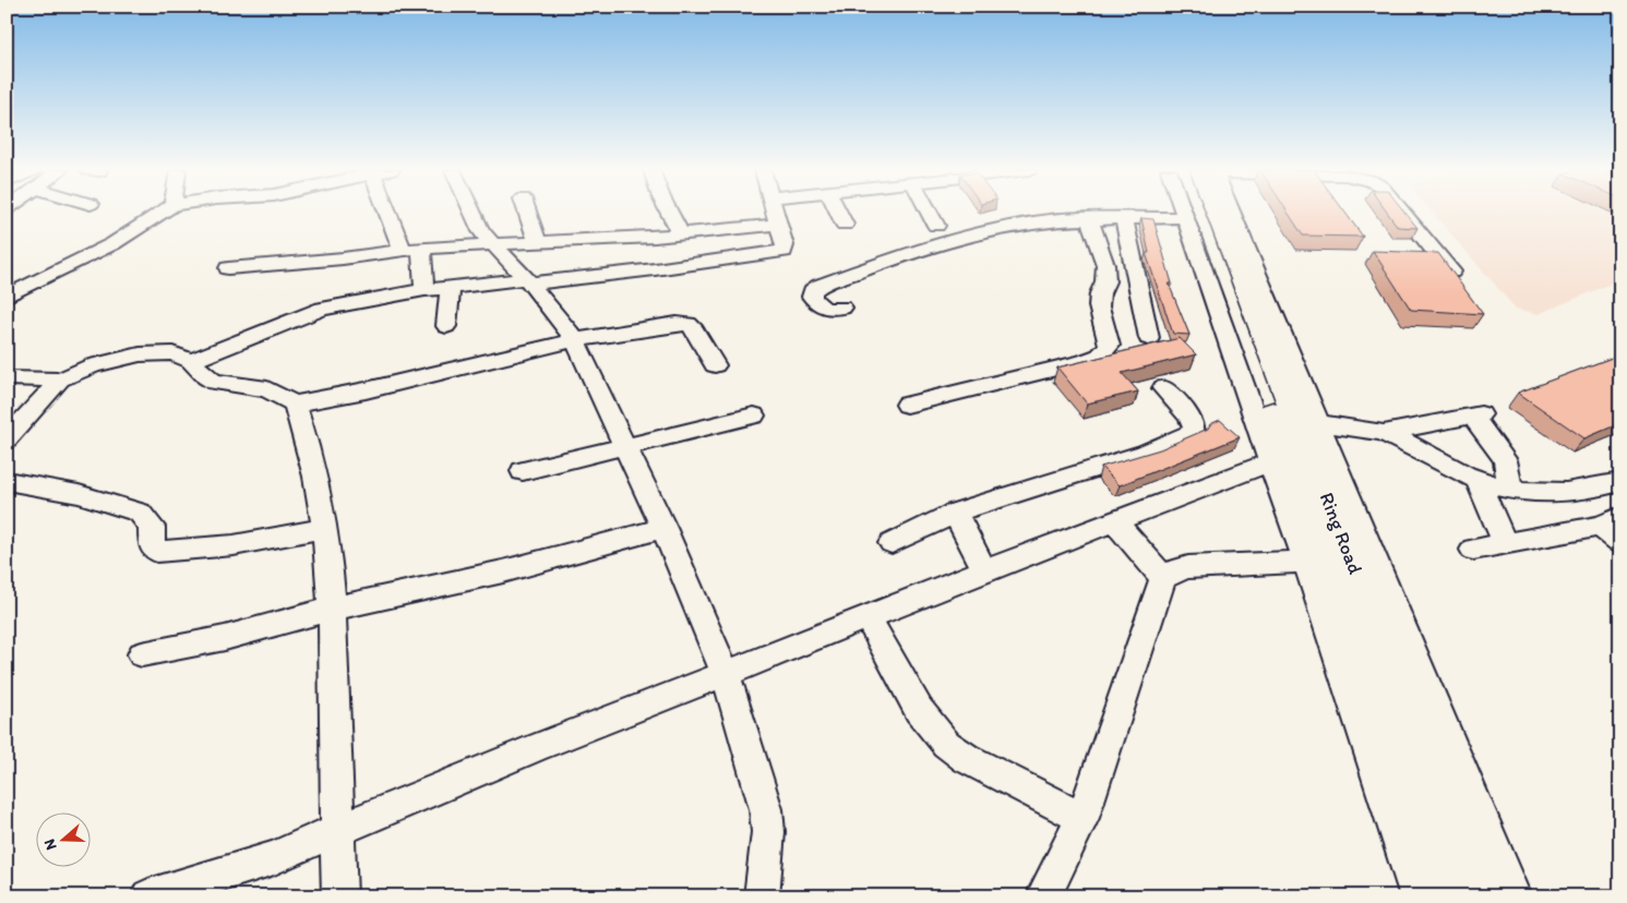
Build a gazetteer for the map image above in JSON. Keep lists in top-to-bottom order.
{
  "streets": {
    "highway": ["Ring Road"]
  },
  "north": "left"
}
